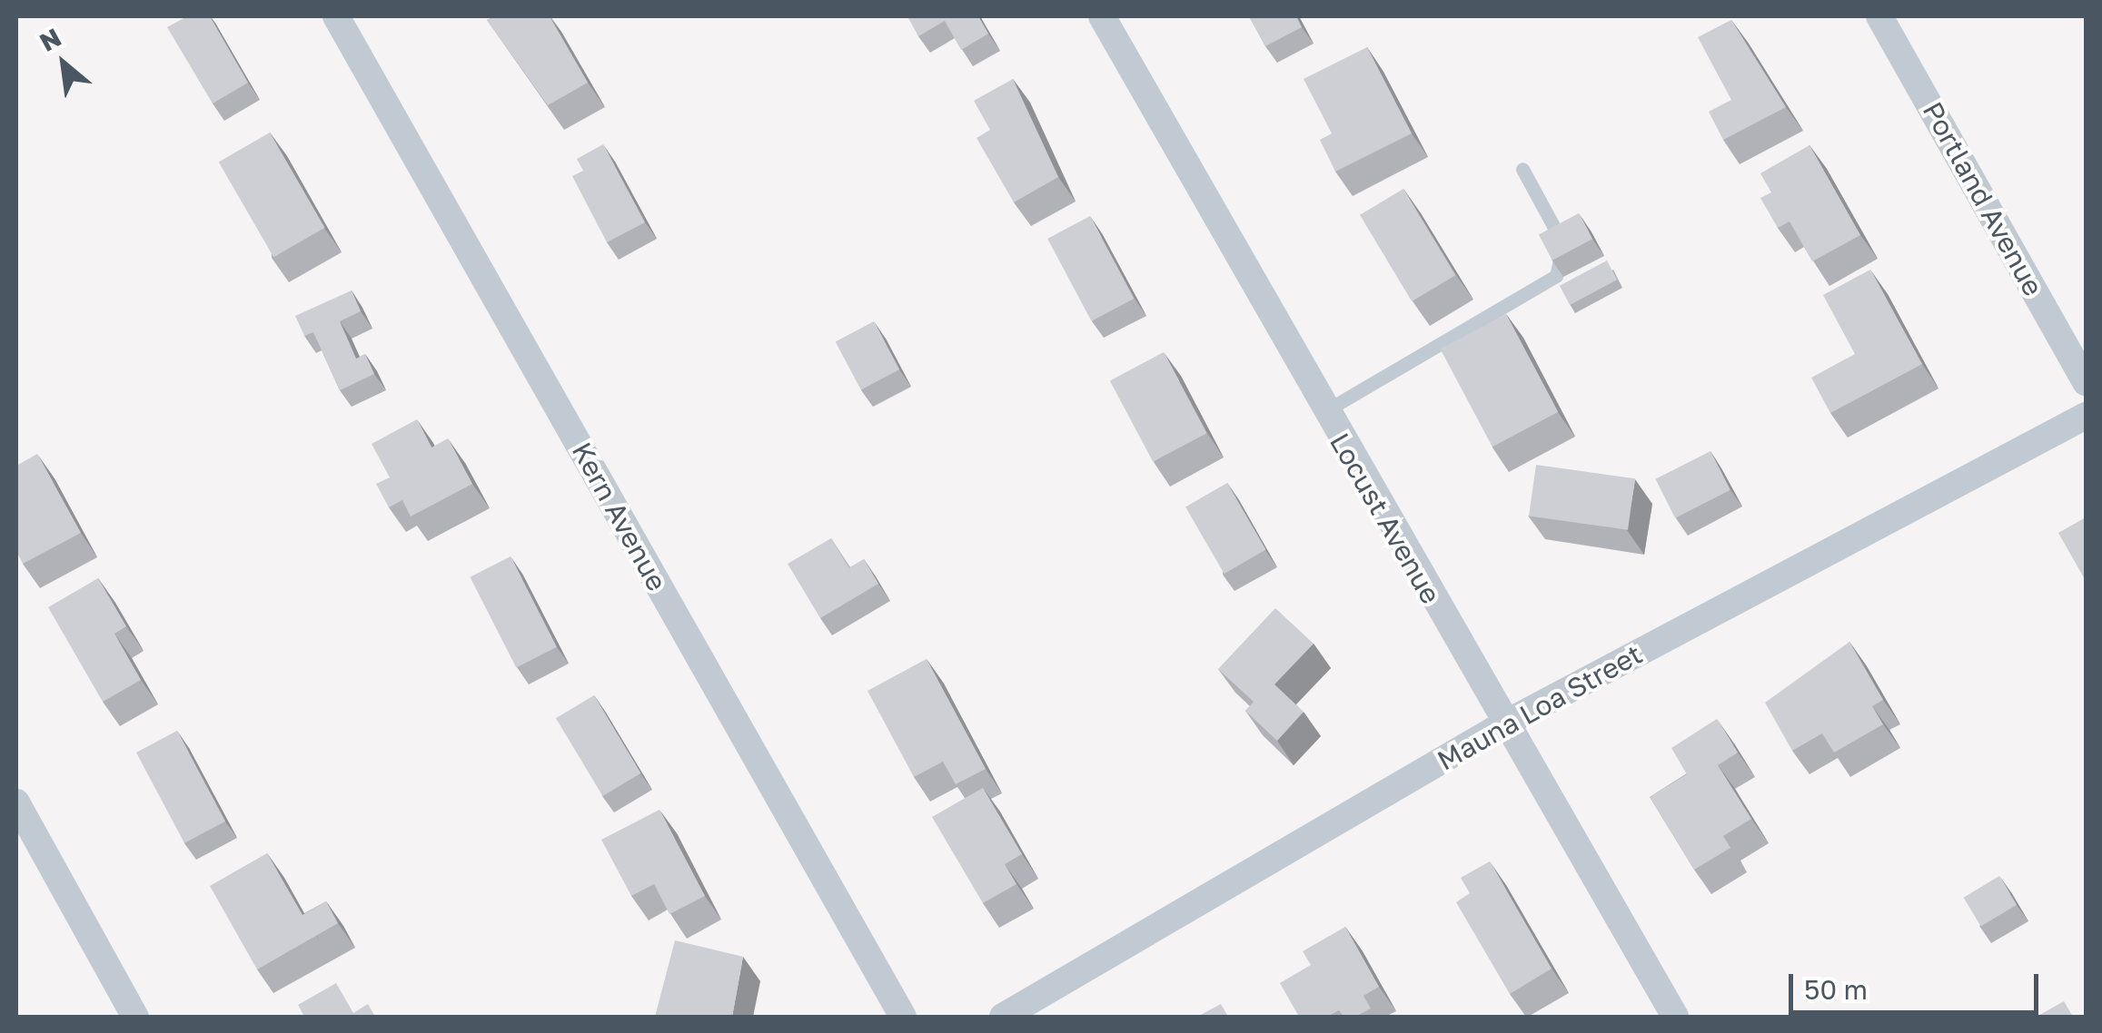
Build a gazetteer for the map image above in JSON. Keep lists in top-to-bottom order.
{
  "streets": {
    "street": [
      "Portland Avenue",
      "Kern Avenue",
      "Locust Avenue",
      "Mauna Loa Street"
    ]
  },
  "crossings": [
    ["Locust Avenue", "Mauna Loa Street"]
  ],
  "scale_bar": "50 m",
  "north": "top left"
}
